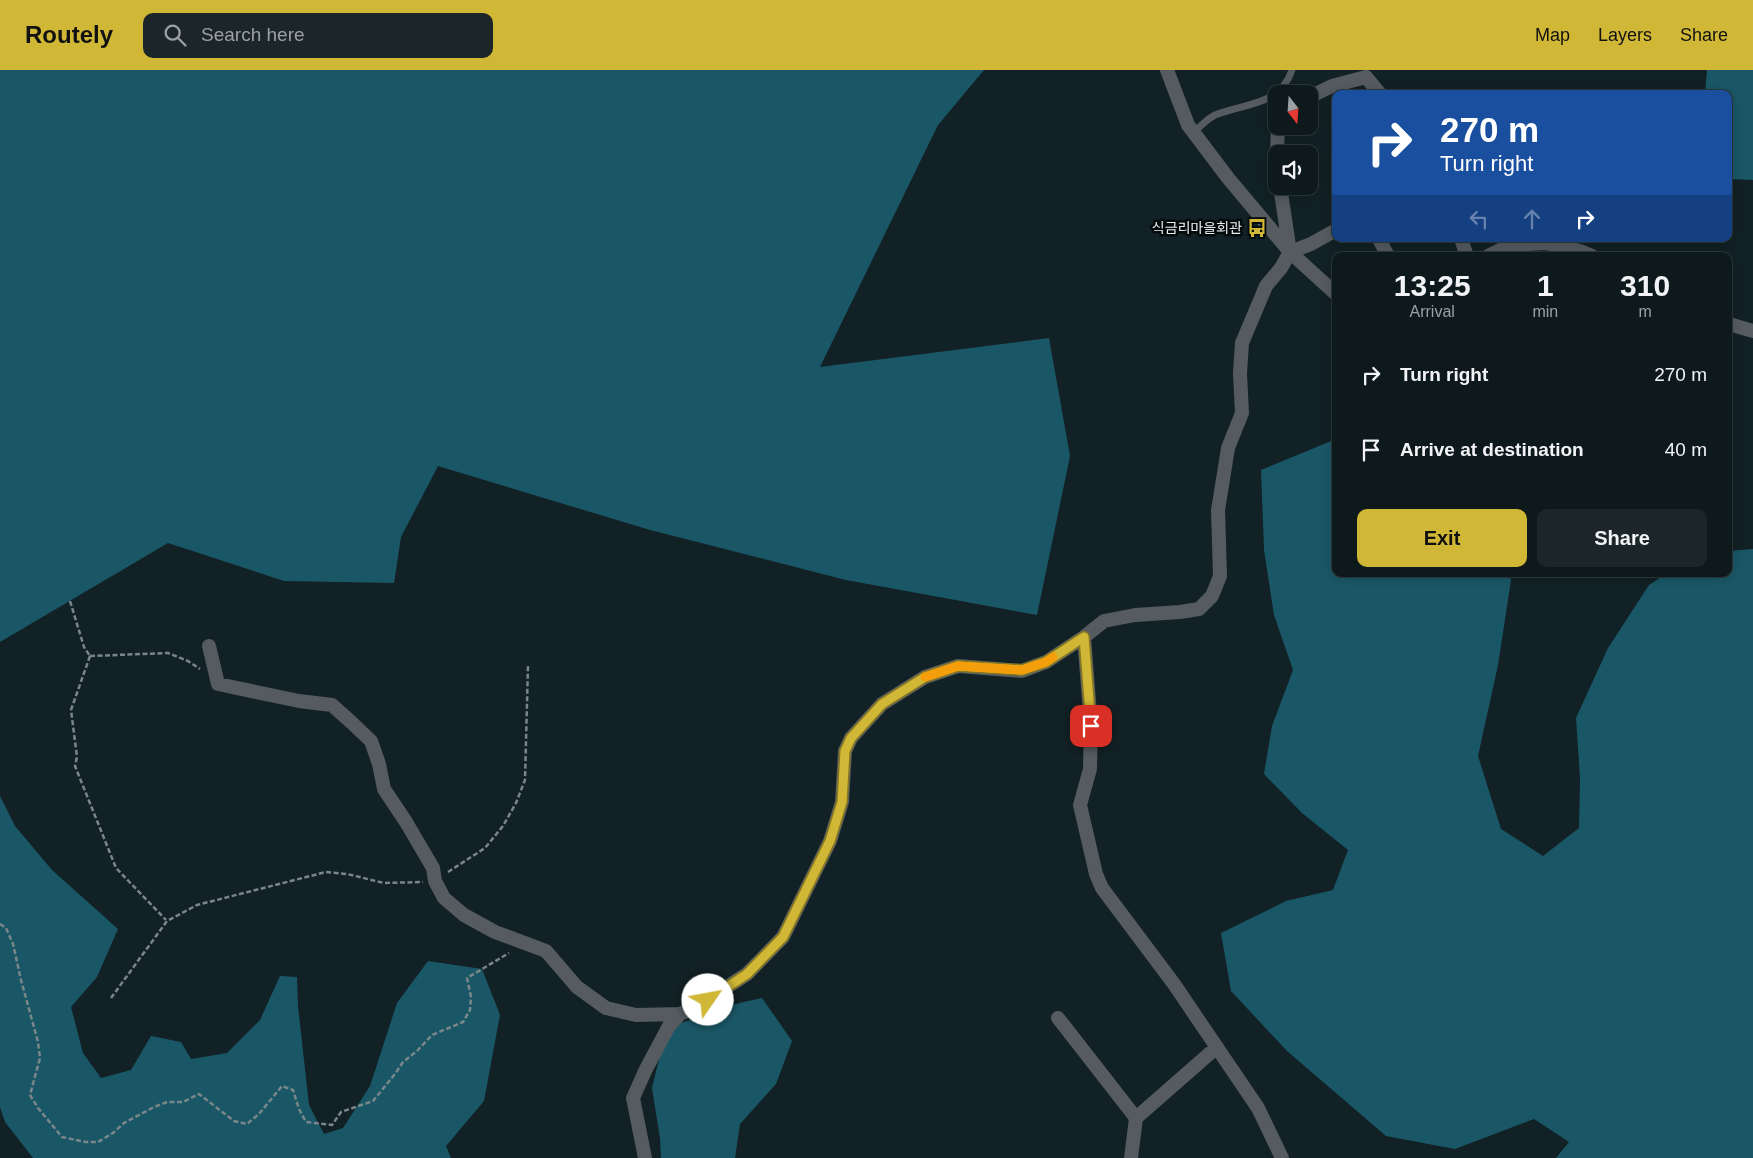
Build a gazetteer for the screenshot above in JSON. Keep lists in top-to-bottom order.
{
  "places": {
    "bus stop": ["식금리마을회관"]
  },
  "north": "bottom",
  "page": {
    "header": "Routely",
    "search": "Search here",
    "nav": ["Map", "Layers", "Share"],
    "turn": ["270 m", "Turn right"],
    "eta": [
      "13:25",
      "Arrival",
      "1",
      "min",
      "310",
      "m"
    ],
    "list": [
      {
        "name": "Turn right",
        "value": "270 m"
      },
      {
        "name": "Arrive at destination",
        "value": "40 m"
      }
    ],
    "buttons": ["Exit", "Share"]
  }
}
